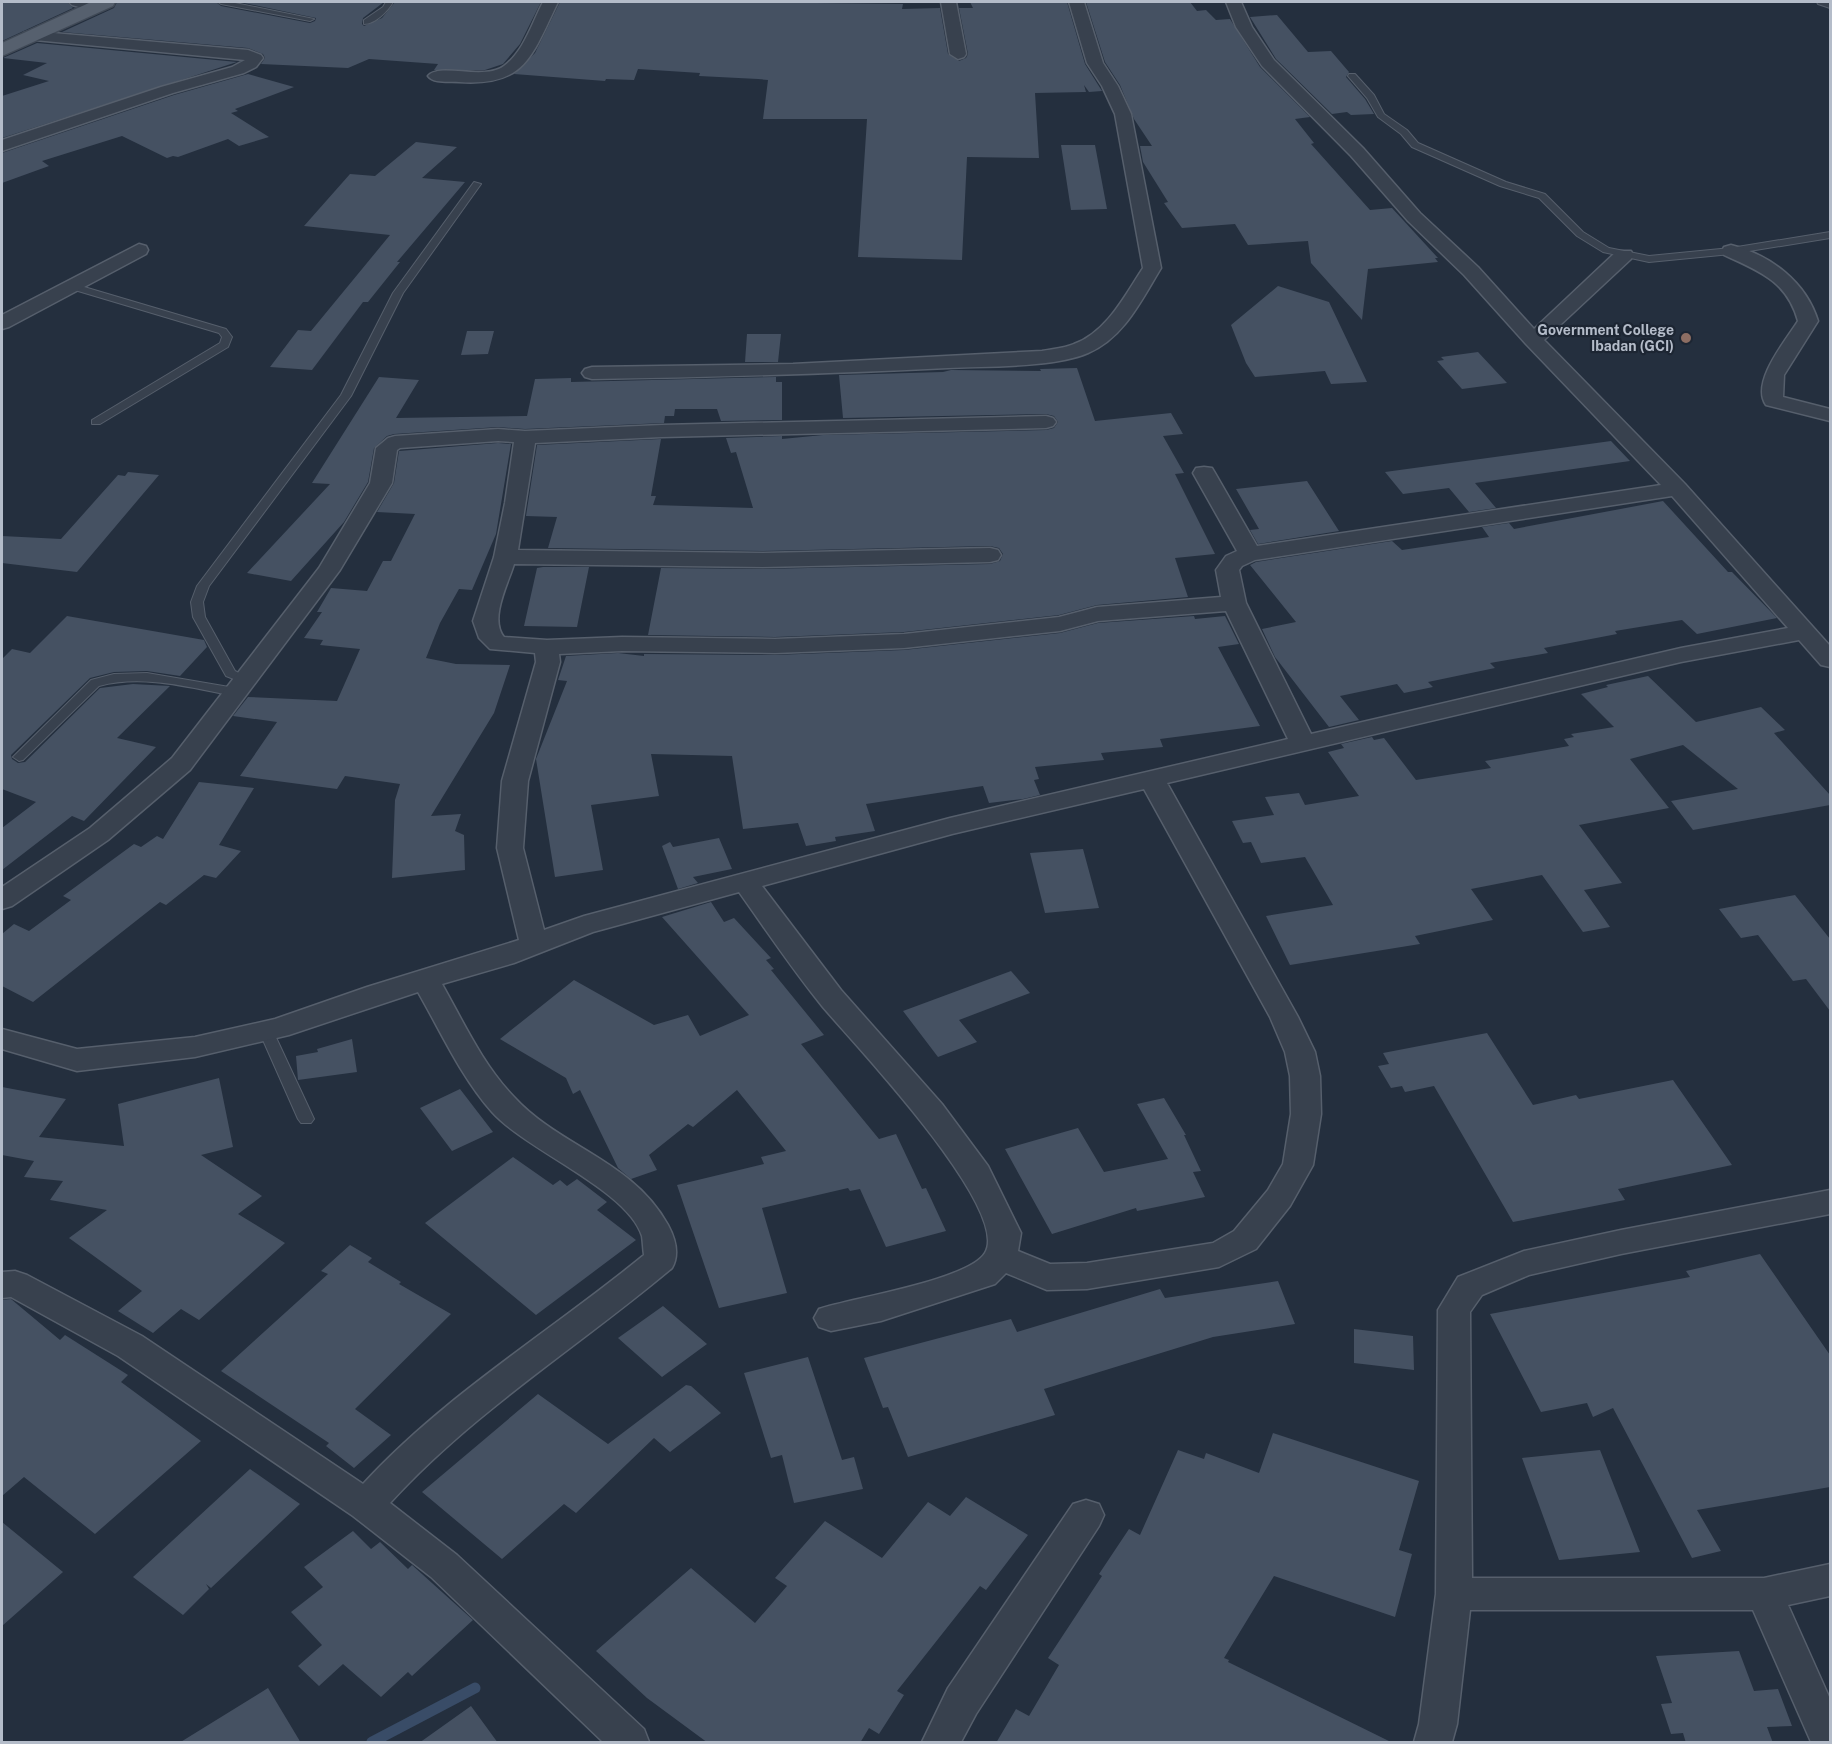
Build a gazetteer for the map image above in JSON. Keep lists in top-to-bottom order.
{
  "places": ["Government College Ibadan (GCI)"]
}
